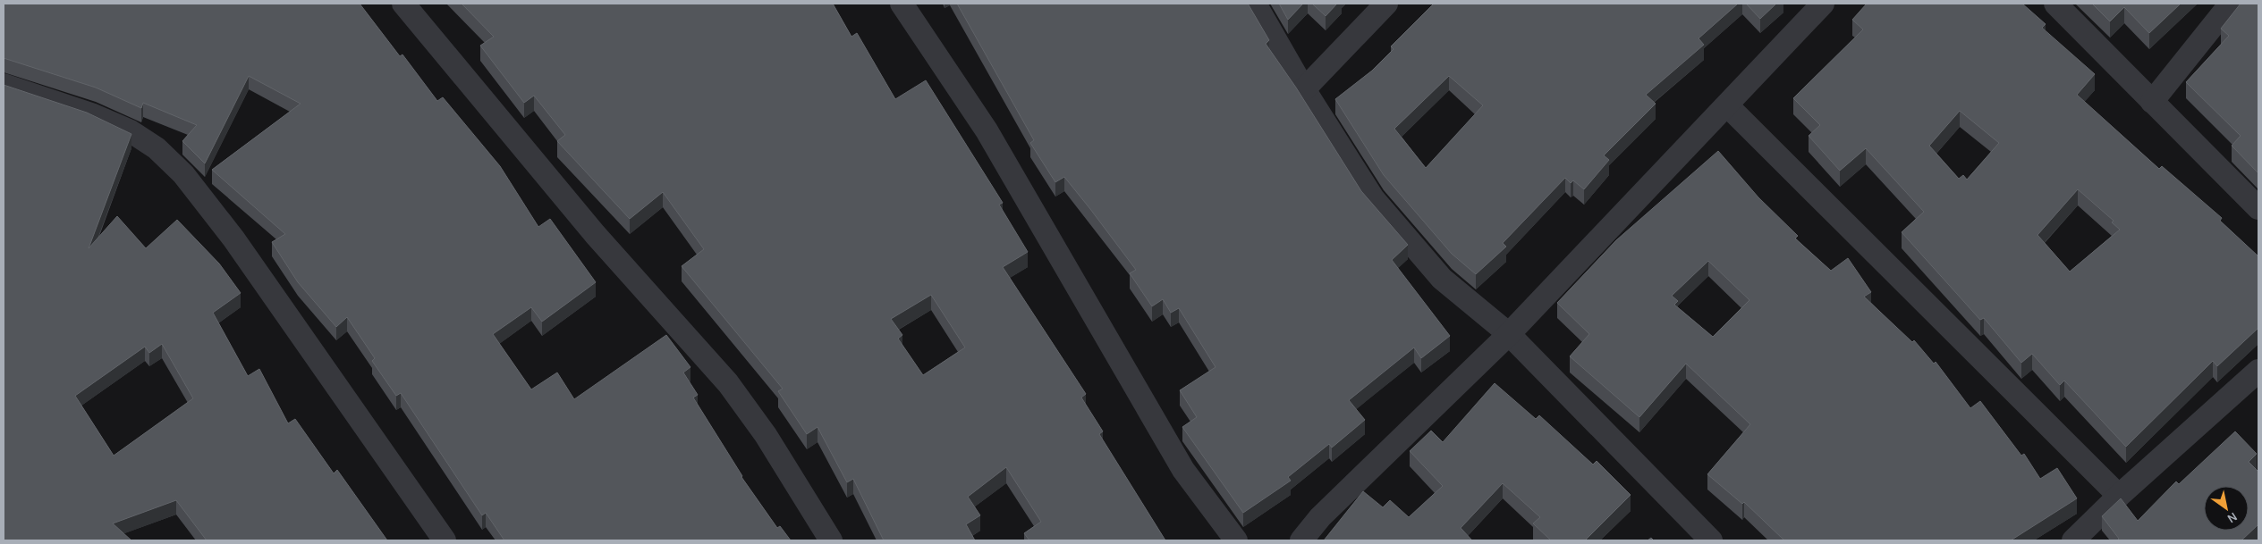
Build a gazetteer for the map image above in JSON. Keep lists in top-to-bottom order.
{
  "north": "bottom right"
}
